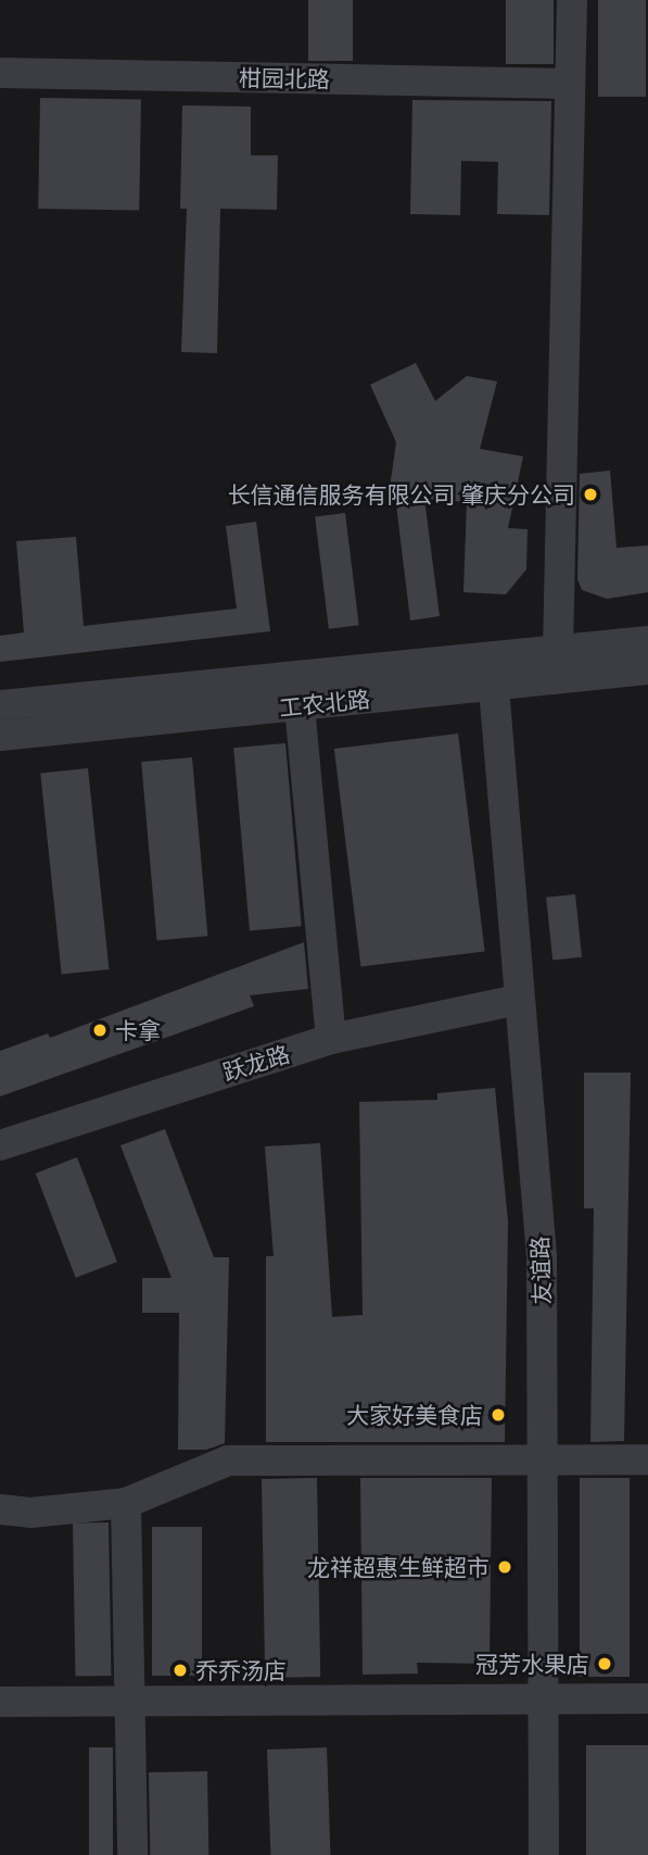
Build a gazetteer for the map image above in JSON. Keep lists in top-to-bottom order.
{
  "streets": {
    "street": [
      "柑园北路",
      "工农北路",
      "跃龙路",
      "友谊路"
    ]
  },
  "crossings": [
    ["工农北路", "友谊路"],
    ["跃龙路", "友谊路"]
  ],
  "places": [
    "长信通信服务有限公司 肇庆分公司",
    "卡拿",
    "大家好美食店",
    "龙祥超惠生鲜超市",
    "冠芳水果店",
    "乔乔汤店"
  ]
}
